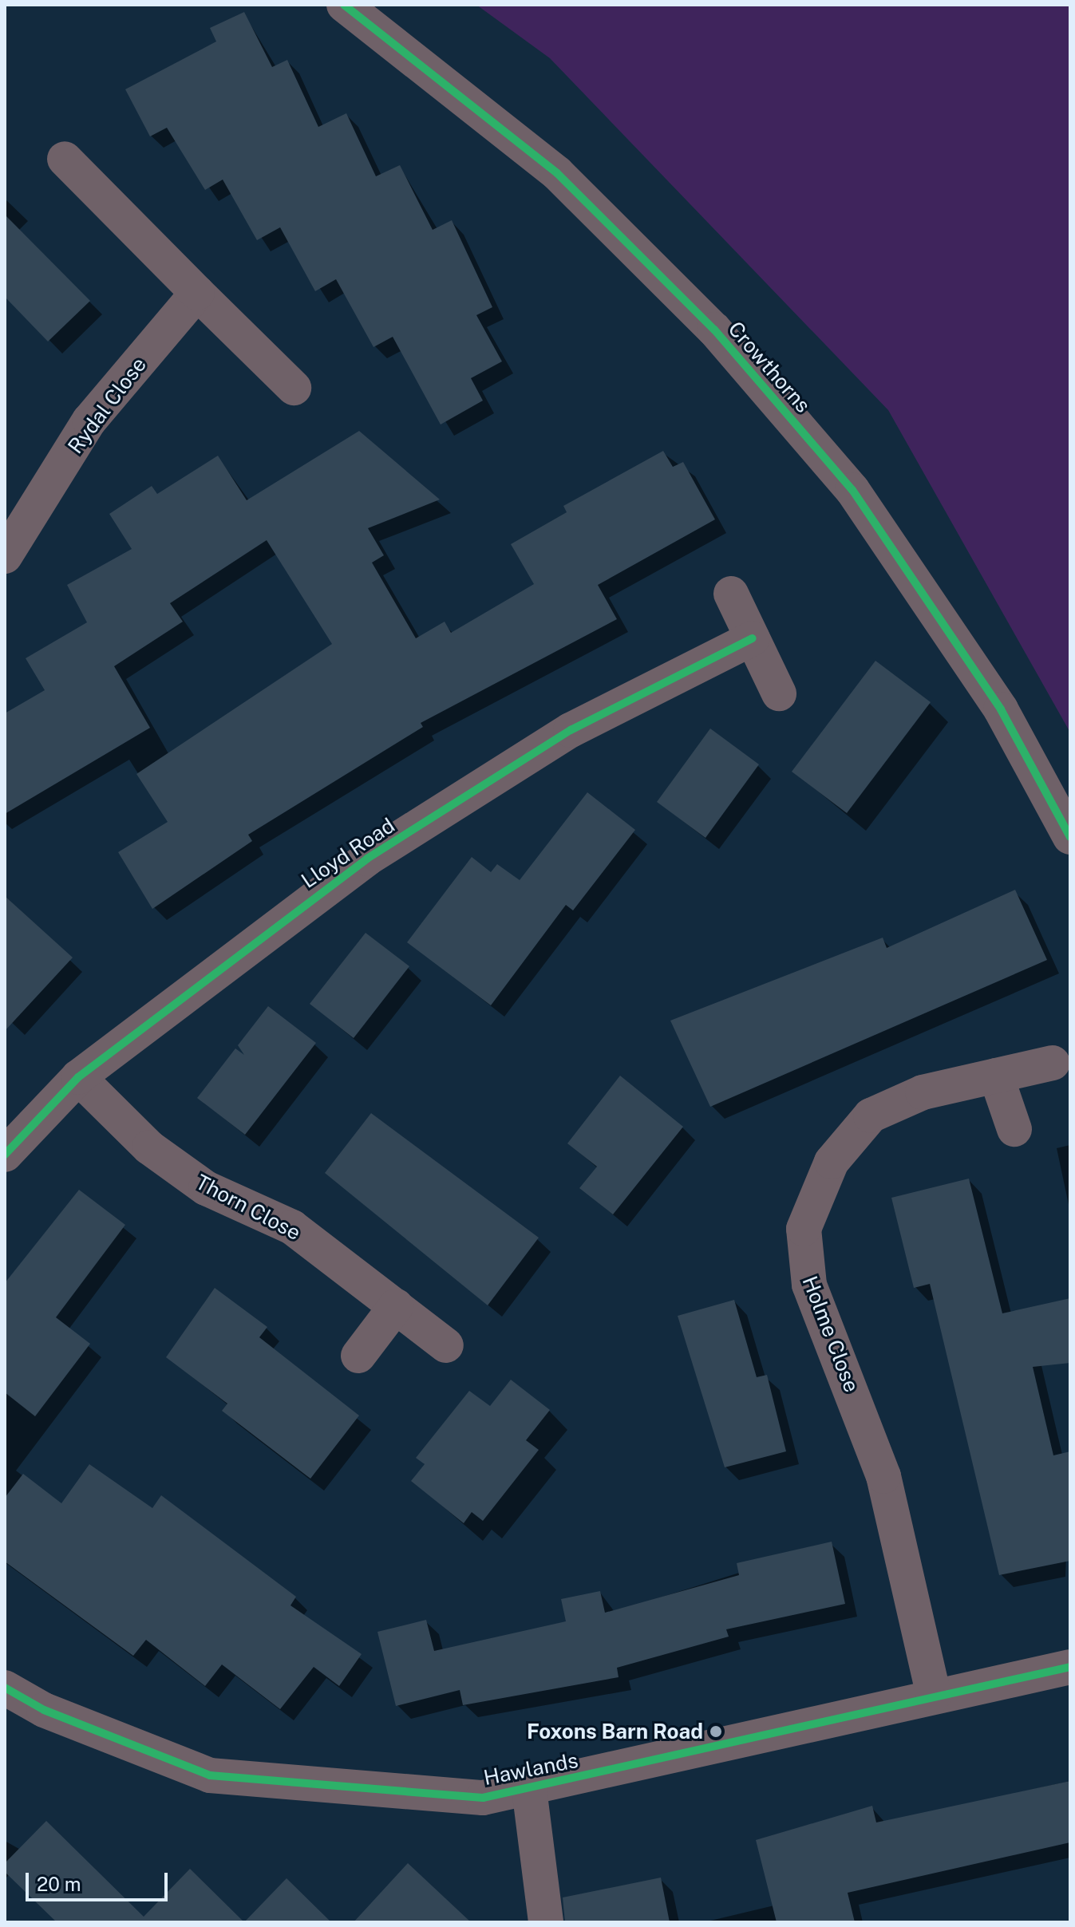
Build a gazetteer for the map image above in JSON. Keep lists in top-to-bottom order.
{
  "streets": {
    "street": [
      "Crowthorns",
      "Rydal Close",
      "Lloyd Road",
      "Thorn Close",
      "Holme Close",
      "Hawlands"
    ]
  },
  "crossings": [
    ["Lloyd Road", "Thorn Close"],
    ["Holme Close", "Hawlands"]
  ],
  "places": ["Foxons Barn Road"],
  "scale_bar": "20 m"
}
